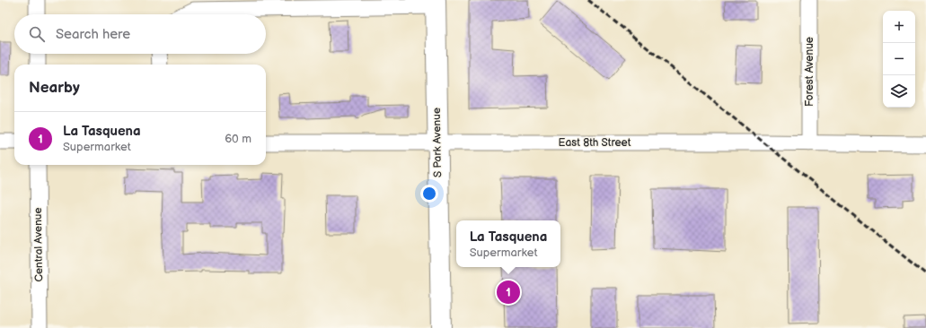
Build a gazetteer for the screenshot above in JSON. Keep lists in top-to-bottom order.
{
  "streets": {
    "main road": ["S Park Avenue"],
    "street": ["Forest Avenue", "East 8th Street", "Central Avenue"]
  },
  "crossings": [
    ["Forest Avenue", "East 8th Street"],
    ["S Park Avenue", "East 8th Street"]
  ],
  "page": {
    "map_buttons": ["+", "−"],
    "search": "Search here",
    "heading": "Nearby",
    "list": [
      {
        "mark": "1",
        "name": "La Tasquena",
        "note": "Supermarket",
        "value": "60 m"
      }
    ],
    "popup": ["La Tasquena", "Supermarket"],
    "pins": "1"
  }
}
